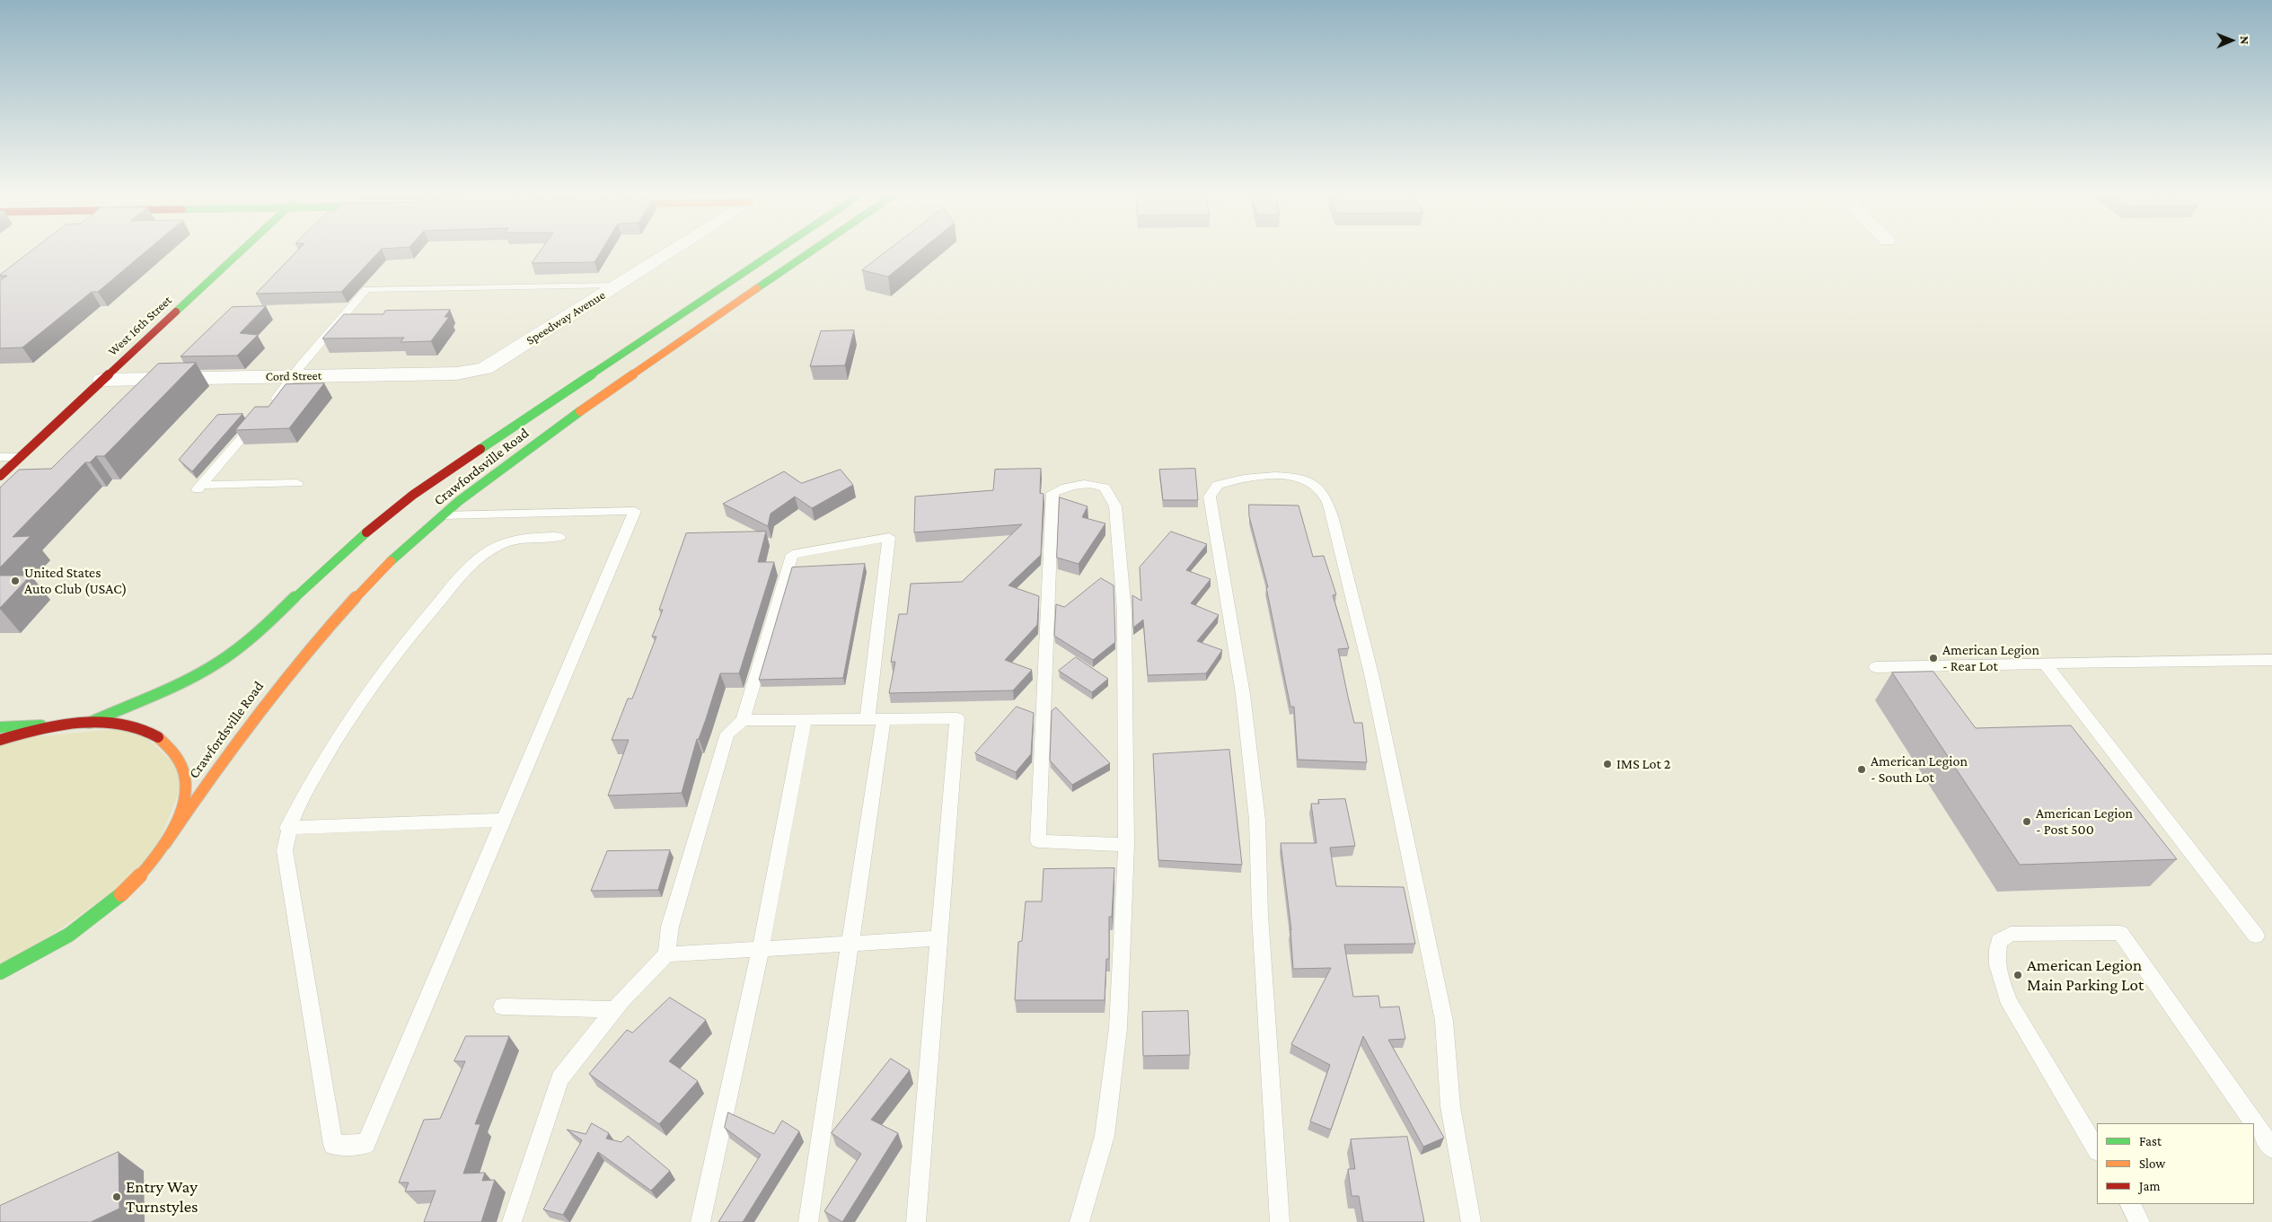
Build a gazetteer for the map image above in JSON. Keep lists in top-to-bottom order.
{
  "streets": {
    "main road": ["West 16th Street", "Crawfordsville Road"],
    "street": ["Speedway Avenue", "Cord Street"]
  },
  "crossings": [
    ["Speedway Avenue", "Cord Street"],
    ["West 16th Street", "Cord Street"]
  ],
  "places": [
    "United States Auto Club (USAC)",
    "American Legion - Rear Lot",
    "IMS Lot 2",
    "American Legion - South Lot",
    "American Legion - Post 500",
    "American Legion Main Parking Lot",
    "Entry Way Turnstyles"
  ],
  "legend": ["Fast", "Slow", "Jam"],
  "north": "right"
}
